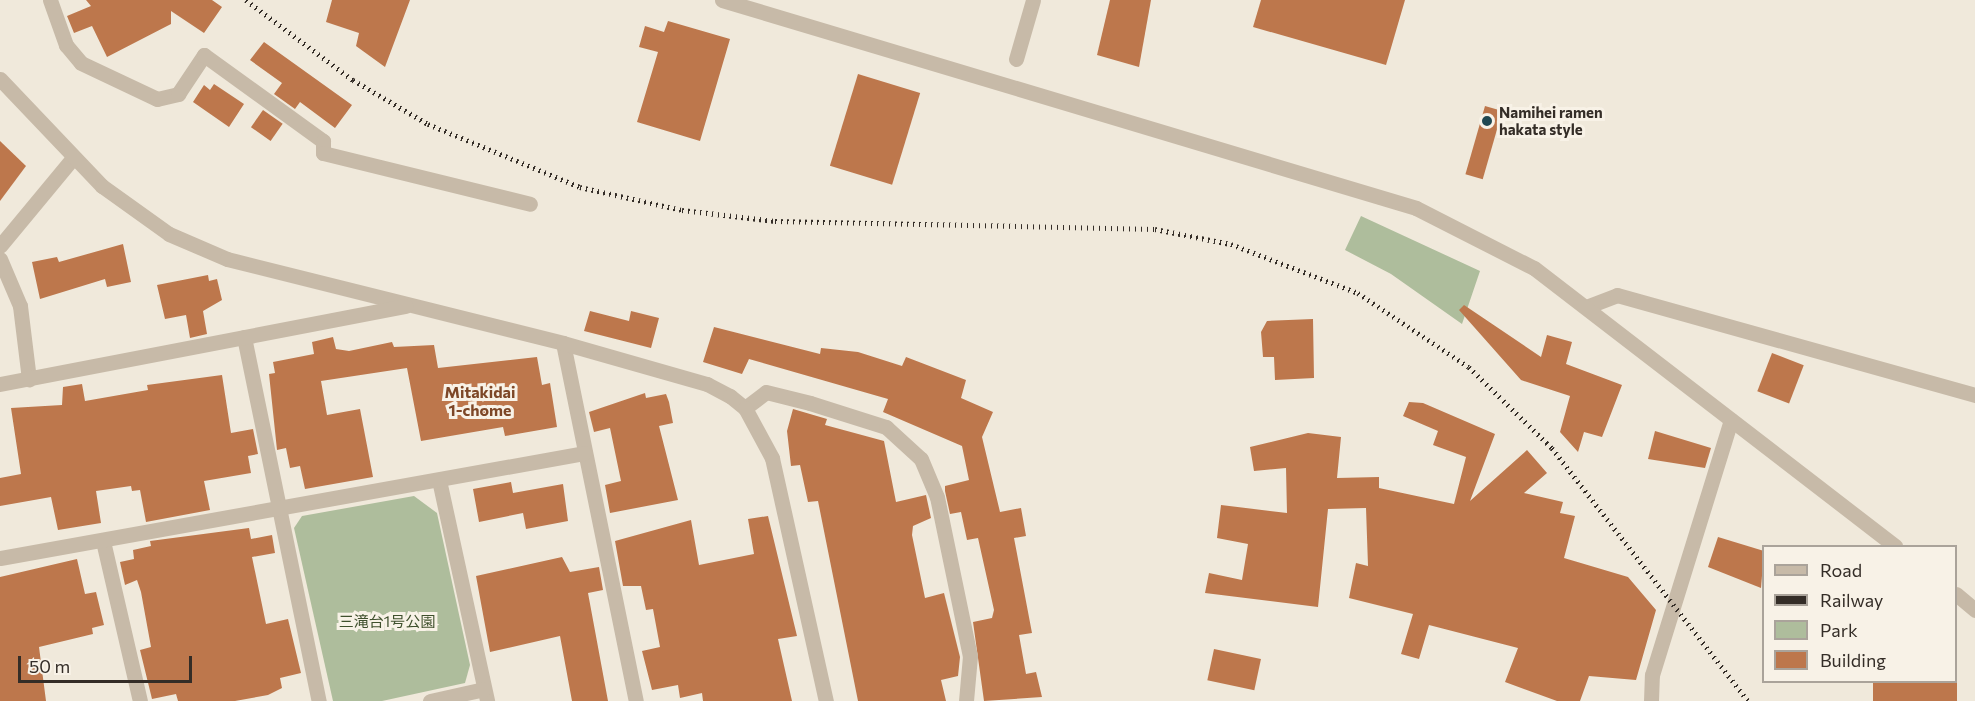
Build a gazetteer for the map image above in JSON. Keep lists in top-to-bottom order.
{
  "districts": ["Mitakidai 1-chome"],
  "parks": ["三滝台1号公園"],
  "places": ["Namihei ramen hakata style"],
  "legend": [
    "Road",
    "Railway",
    "Park",
    "Building"
  ],
  "scale_bar": "50 m"
}
